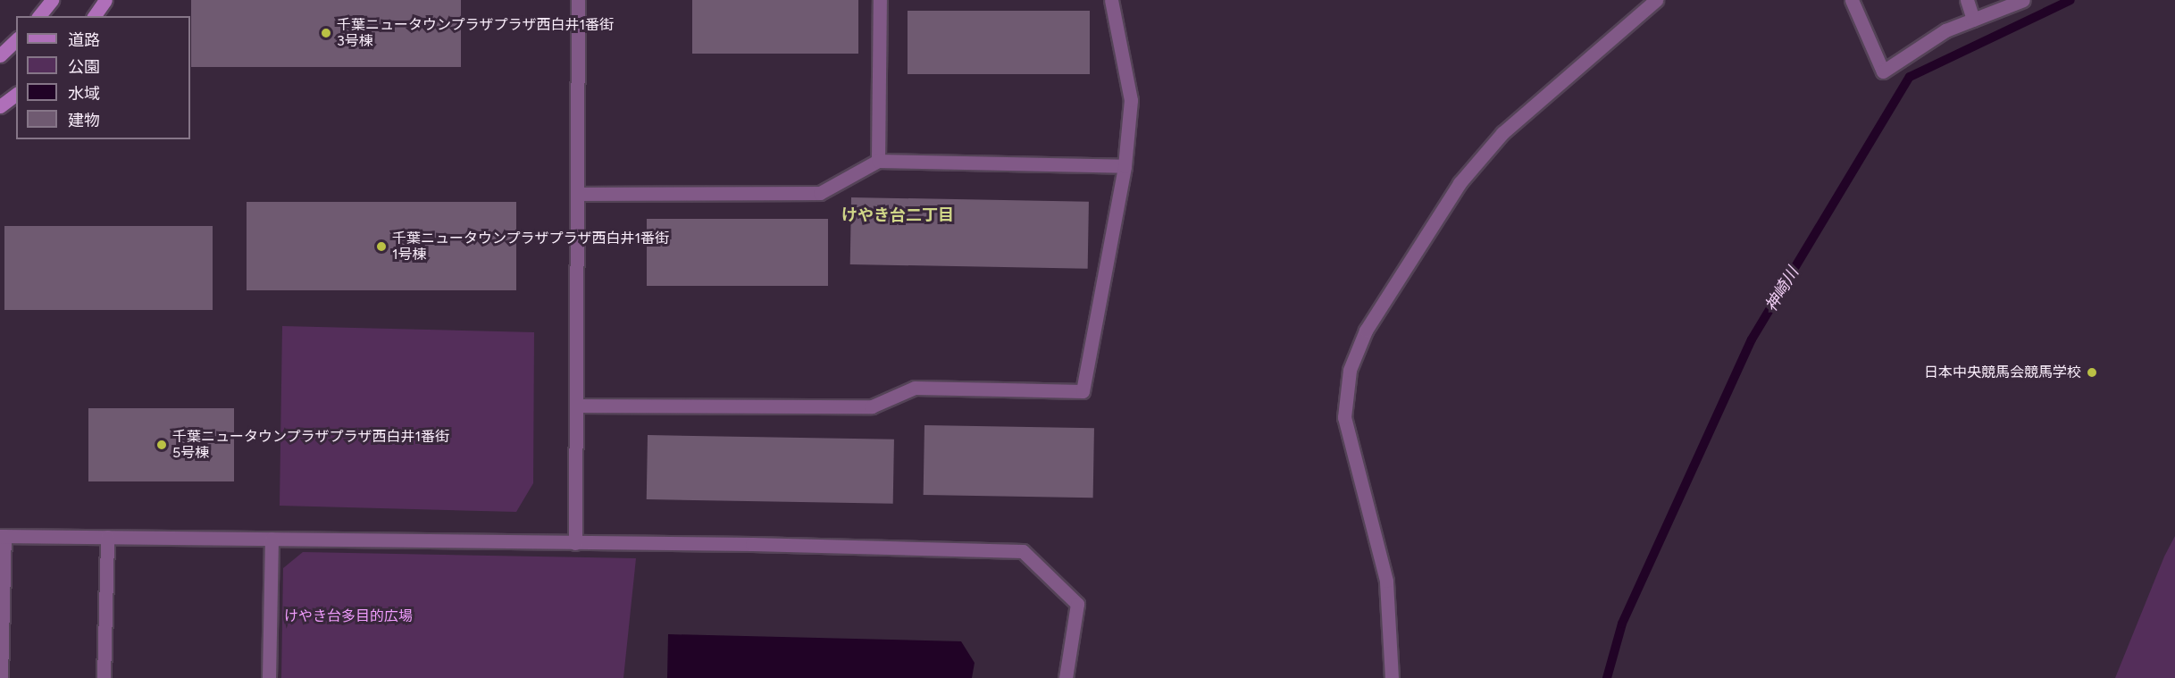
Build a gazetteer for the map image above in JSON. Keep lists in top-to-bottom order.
{
  "districts": ["けやき台二丁目"],
  "water": ["神崎川"],
  "parks": ["けやき台多目的広場"],
  "places": [
    "千葉ニュータウンプラザプラザ西白井1番街 3号棟",
    "千葉ニュータウンプラザプラザ西白井1番街 1号棟",
    "日本中央競馬会競馬学校",
    "千葉ニュータウンプラザプラザ西白井1番街 5号棟"
  ],
  "legend": [
    "道路",
    "公園",
    "水域",
    "建物"
  ]
}
